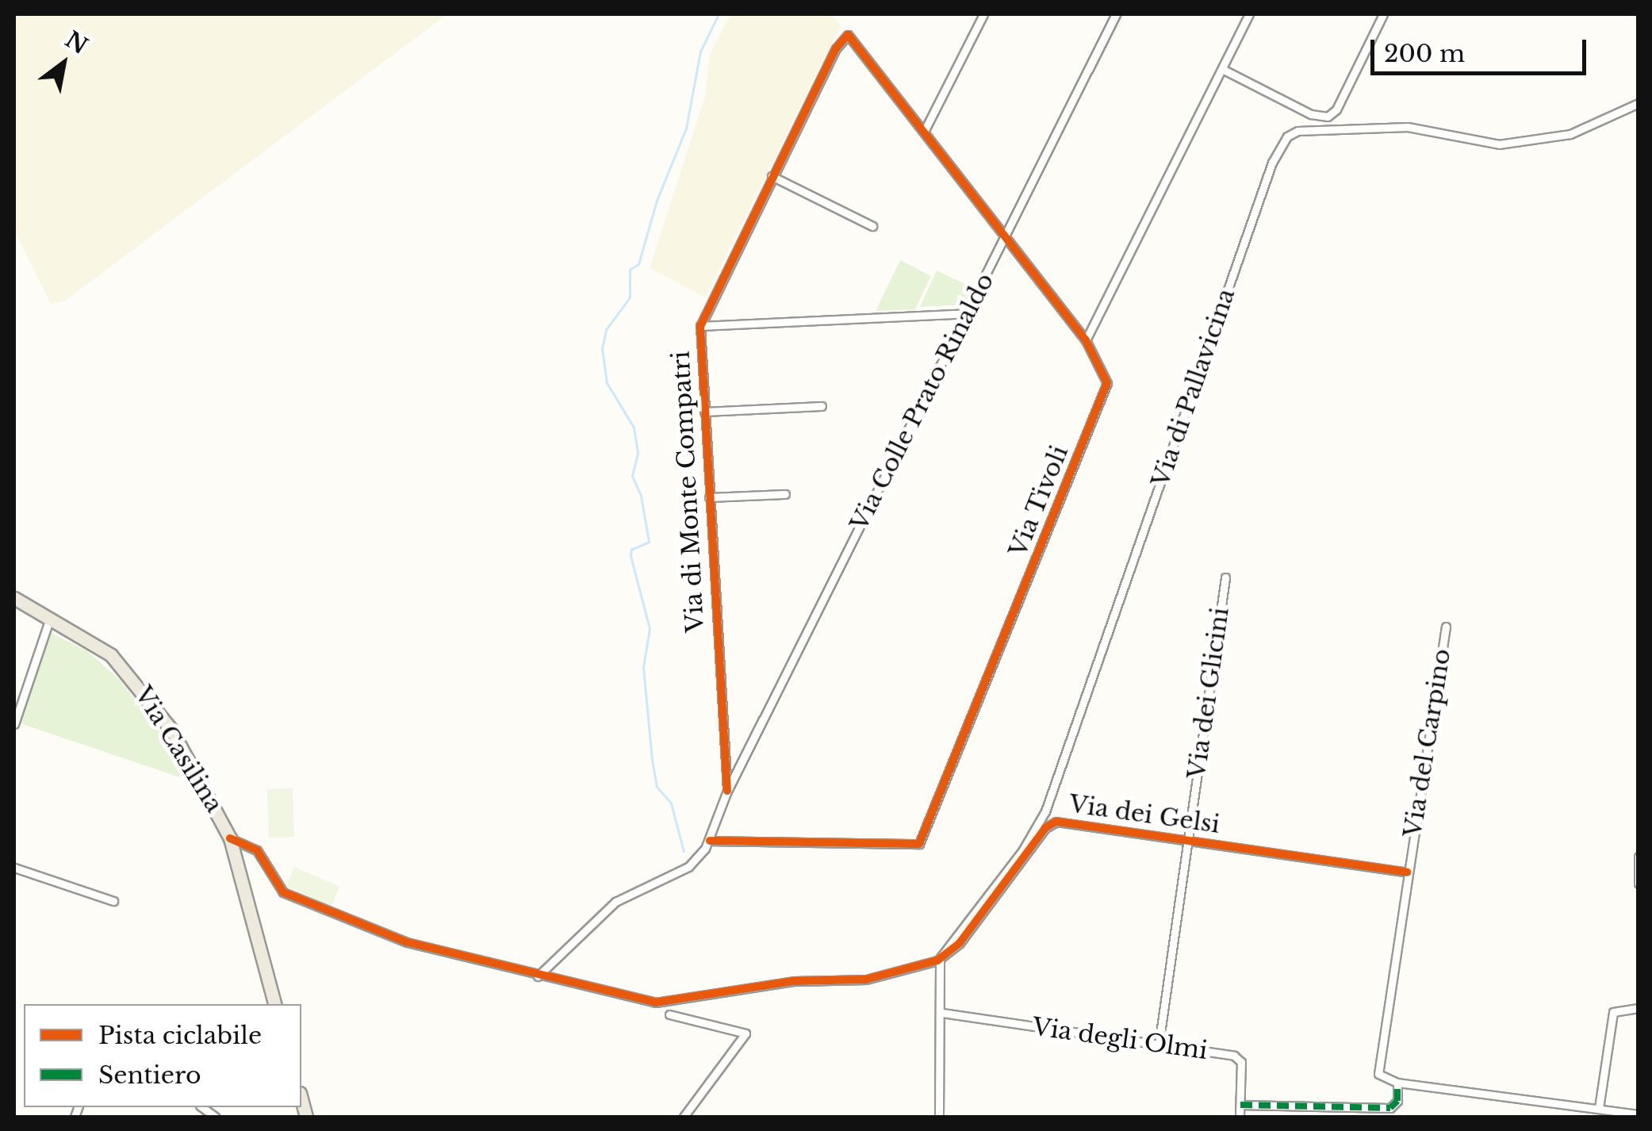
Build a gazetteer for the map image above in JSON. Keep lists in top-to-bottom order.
{
  "streets": {
    "main road": ["Via Casilina"],
    "street": [
      "Via di Pallavicina",
      "Via Colle Prato Rinaldo",
      "Via di Monte Compatri",
      "Via Tivoli",
      "Via dei Glicini",
      "Via del Carpino",
      "Via dei Gelsi",
      "Via degli Olmi"
    ]
  },
  "crossings": [
    ["Via di Pallavicina", "Via dei Gelsi"],
    ["Via Colle Prato Rinaldo", "Via di Monte Compatri"],
    ["Via Colle Prato Rinaldo", "Via Tivoli"],
    ["Via di Monte Compatri", "Via Tivoli"],
    ["Via dei Glicini", "Via dei Gelsi"],
    ["Via dei Glicini", "Via degli Olmi"],
    ["Via del Carpino", "Via dei Gelsi"]
  ],
  "legend": ["Pista ciclabile", "Sentiero"],
  "scale_bar": "200 m",
  "north": "top right"
}
